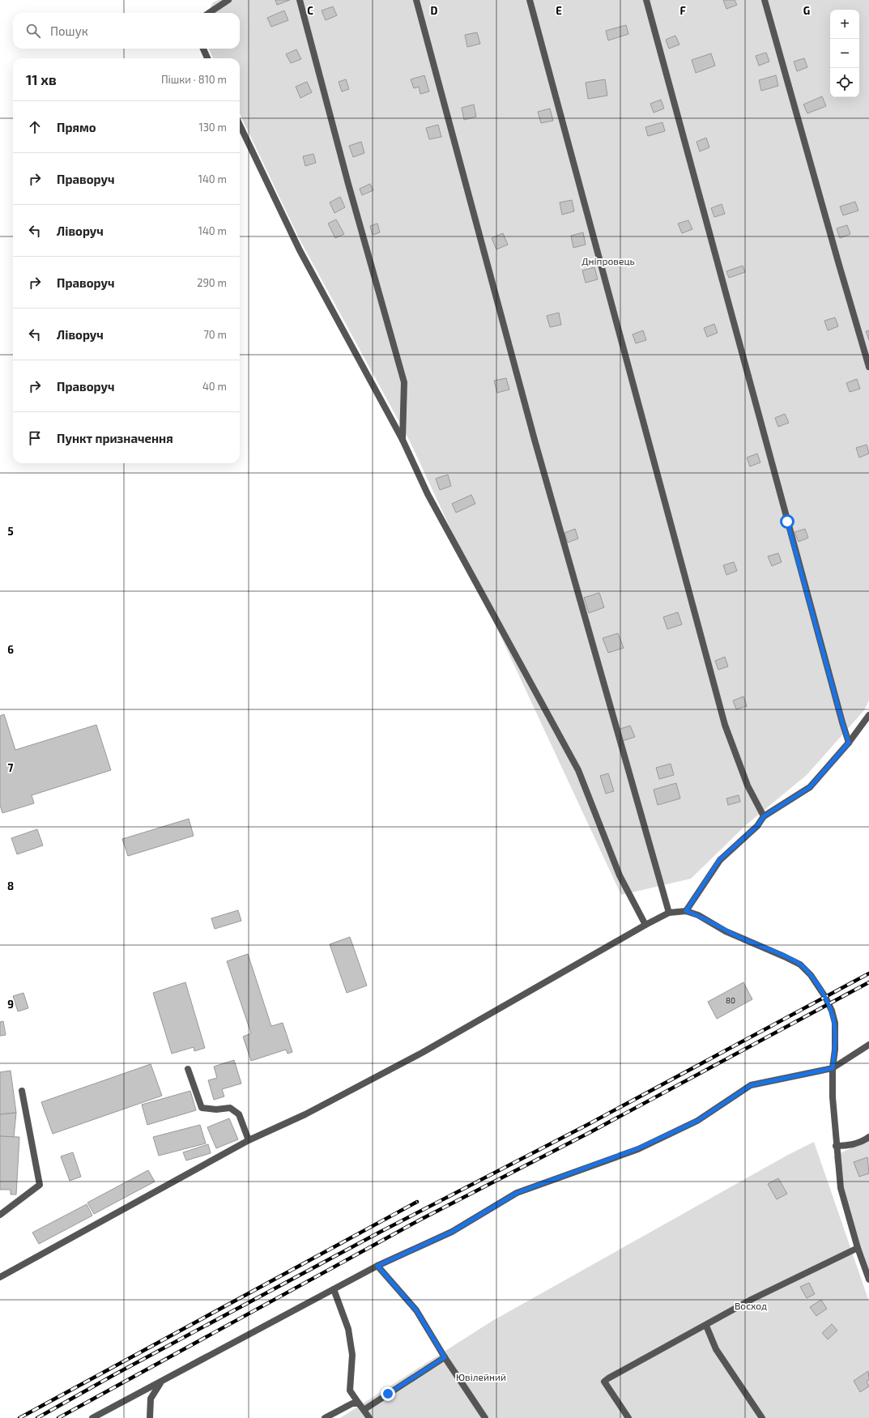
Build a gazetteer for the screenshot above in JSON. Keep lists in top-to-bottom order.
{
  "parks": ["Дніпровець", "Восход", "Ювілейний"],
  "house_numbers": ["80"],
  "page": {
    "map_buttons": ["+", "−"],
    "search": "Пошук",
    "heading": ["11 хв", "Пішки · 810 m"],
    "list": [
      ["Прямо", "130 m"],
      ["Праворуч", "140 m"],
      ["Ліворуч", "140 m"],
      ["Праворуч", "290 m"],
      ["Ліворуч", "70 m"],
      ["Праворуч", "40 m"],
      "Пункт призначення"
    ]
  },
  "grid": {
    "columns": [
      "C",
      "D",
      "E",
      "F",
      "G"
    ],
    "rows": [
      "5",
      "6",
      "7",
      "8",
      "9"
    ]
  }
}
